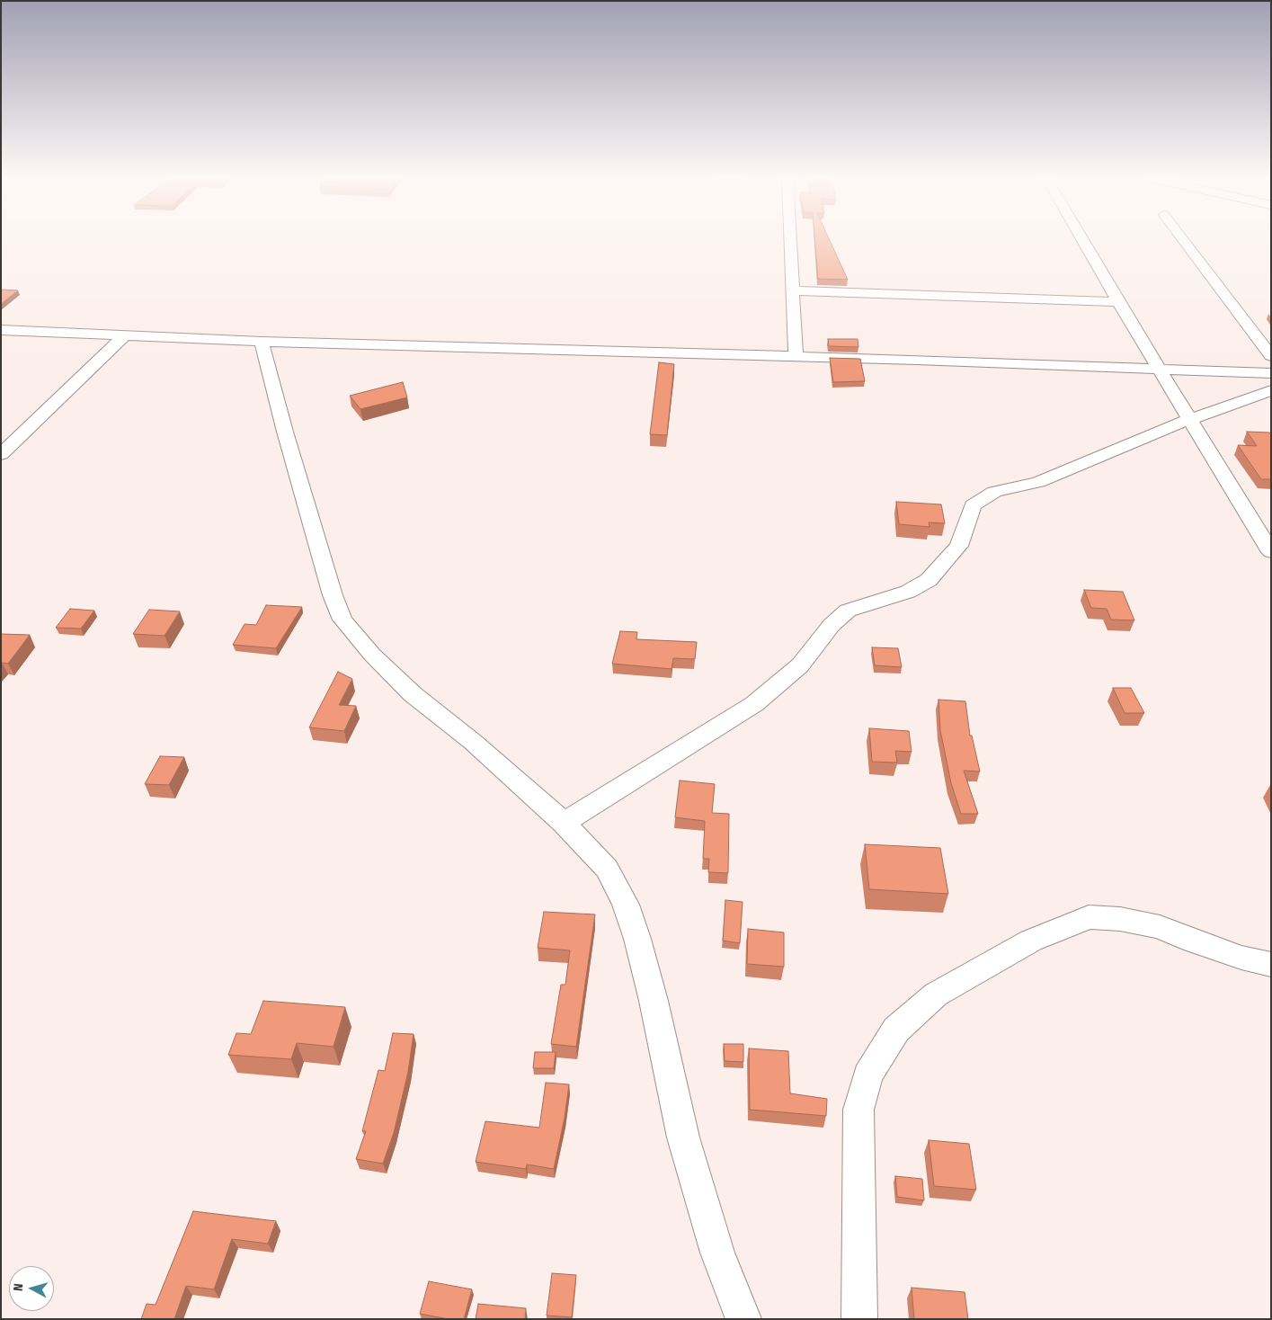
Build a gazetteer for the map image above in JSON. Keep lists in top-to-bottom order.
{
  "north": "left"
}
